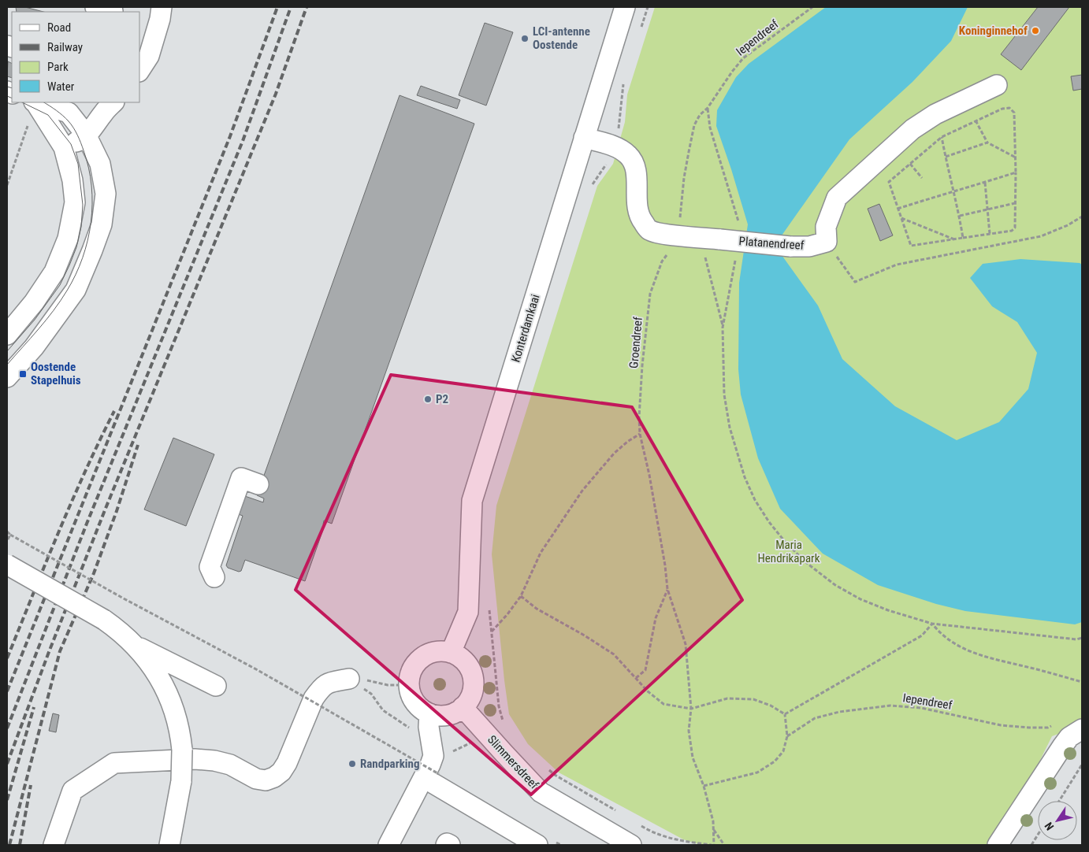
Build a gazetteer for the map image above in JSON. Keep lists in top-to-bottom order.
{
  "streets": {
    "street": ["Platanendreef", "Konterdamkaai", "Slimmersdreef"],
    "path": ["Iependreef", "Groendreef"]
  },
  "crossings": [
    ["Iependreef", "Groendreef"],
    ["Platanendreef", "Konterdamkaai"],
    ["Platanendreef", "Groendreef"],
    ["Konterdamkaai", "Slimmersdreef"]
  ],
  "parks": ["Maria Hendrikapark"],
  "places": {
    "other": [
      "Koninginnehof",
      "LCI-antenne Oostende",
      "P2",
      "Randparking"
    ],
    "transit": ["Oostende Stapelhuis"]
  },
  "legend": [
    "Road",
    "Railway",
    "Park",
    "Water"
  ],
  "north": "bottom left"
}
